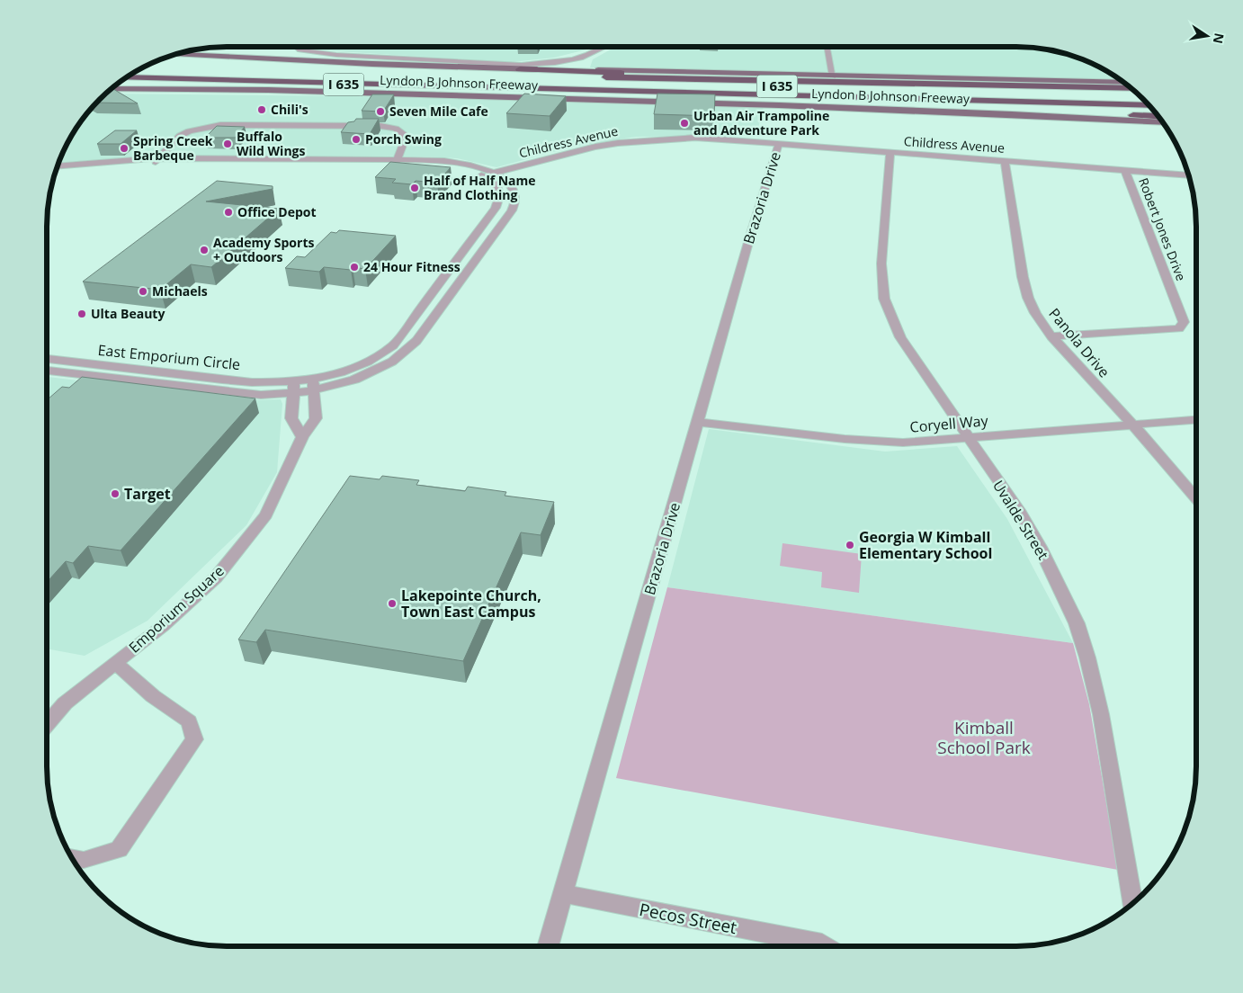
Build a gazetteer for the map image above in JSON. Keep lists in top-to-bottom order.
{
  "streets": {
    "highway": ["Lyndon B Johnson Freeway", "I 635"],
    "street": [
      "Childress Avenue",
      "Brazoria Drive",
      "Robert Jones Drive",
      "Panola Drive",
      "East Emporium Circle",
      "Coryell Way",
      "Uvalde Street",
      "Emporium Square",
      "Pecos Street"
    ]
  },
  "crossings": [
    ["Childress Avenue", "Brazoria Drive"],
    ["Childress Avenue", "Robert Jones Drive"],
    ["Childress Avenue", "Panola Drive"],
    ["Childress Avenue", "Uvalde Street"],
    ["Brazoria Drive", "Coryell Way"],
    ["Brazoria Drive", "Pecos Street"],
    ["Robert Jones Drive", "Panola Drive"],
    ["Panola Drive", "Coryell Way"],
    ["Coryell Way", "Uvalde Street"]
  ],
  "parks": ["Kimball School Park"],
  "places": [
    "Chili's",
    "Seven Mile Cafe",
    "Urban Air Trampoline and Adventure Park",
    "Porch Swing",
    "Buffalo Wild Wings",
    "Spring Creek Barbeque",
    "Half of Half Name Brand Clothing",
    "Office Depot",
    "Academy Sports + Outdoors",
    "24 Hour Fitness",
    "Michaels",
    "Ulta Beauty",
    "Target",
    "Georgia W Kimball Elementary School",
    "Lakepointe Church, Town East Campus"
  ],
  "north": "right"
}
